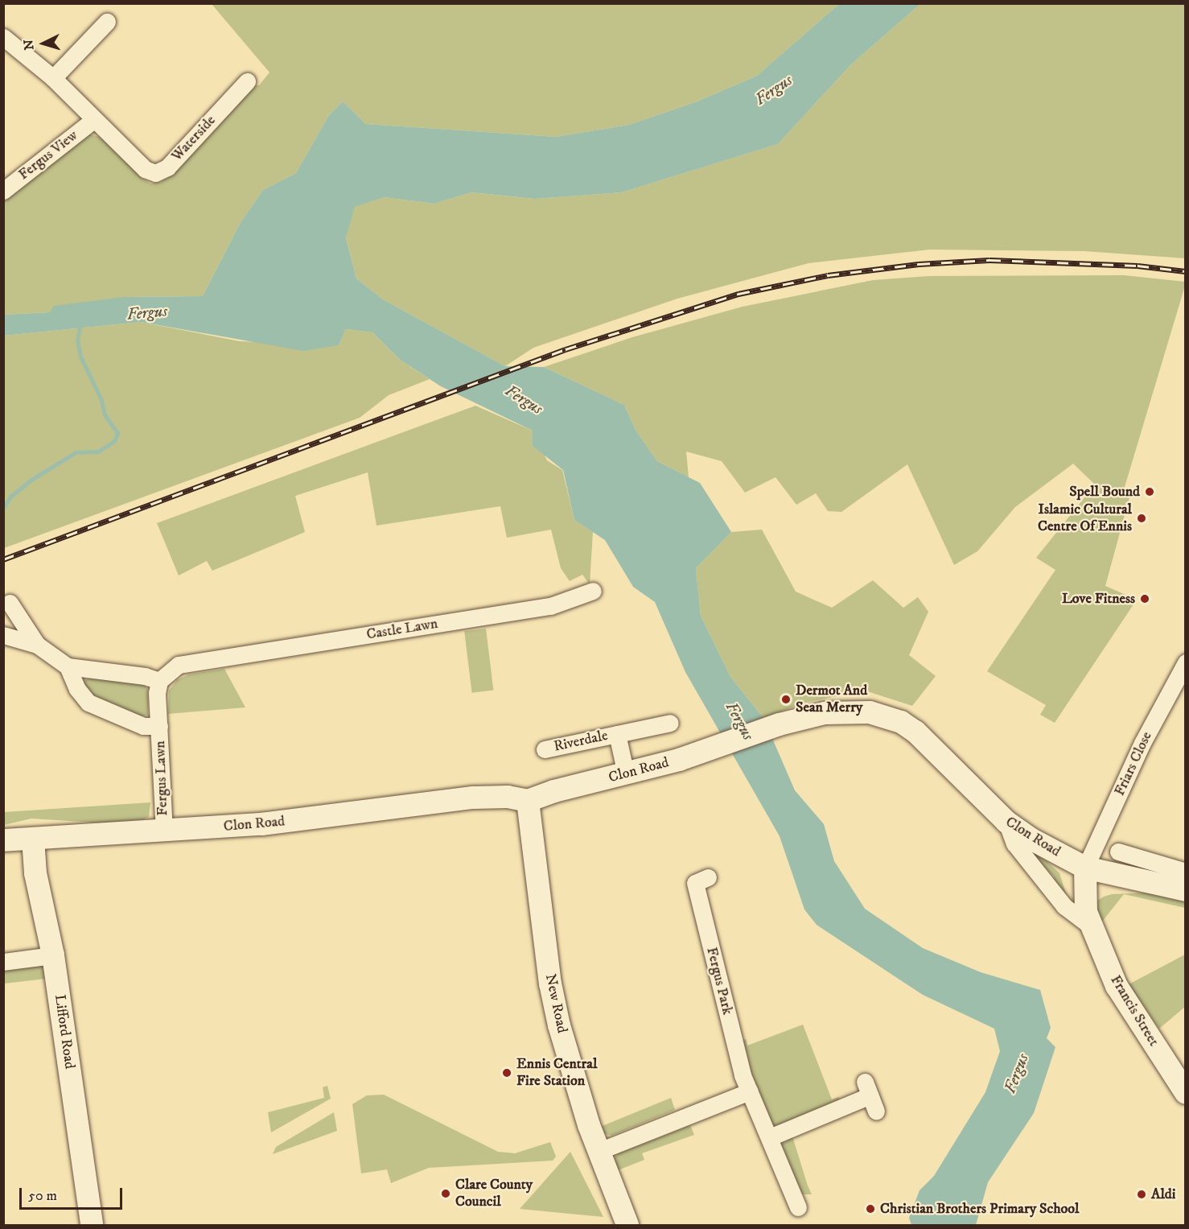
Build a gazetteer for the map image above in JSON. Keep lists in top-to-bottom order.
{
  "streets": {
    "main road": [
      "Clon Road",
      "New Road",
      "Francis Street",
      "Lifford Road"
    ],
    "street": [
      "Waterside",
      "Fergus View",
      "Castle Lawn",
      "Riverdale",
      "Friars Close",
      "Fergus Lawn",
      "Fergus Park"
    ]
  },
  "crossings": [
    ["Waterside", "Fergus View"],
    ["Castle Lawn", "Fergus Lawn"],
    ["Riverdale", "Clon Road"],
    ["Friars Close", "Clon Road"],
    ["Friars Close", "Francis Street"],
    ["Clon Road", "Fergus Lawn"],
    ["Clon Road", "New Road"],
    ["Clon Road", "Francis Street"],
    ["Clon Road", "Lifford Road"]
  ],
  "water": ["Fergus"],
  "places": [
    "Spell Bound",
    "Islamic Cultural Centre Of Ennis",
    "Love Fitness",
    "Dermot And Sean Merry",
    "Ennis Central Fire Station",
    "Clare County Council",
    "Aldi",
    "Christian Brothers Primary School"
  ],
  "scale_bar": "50 m",
  "north": "left"
}
